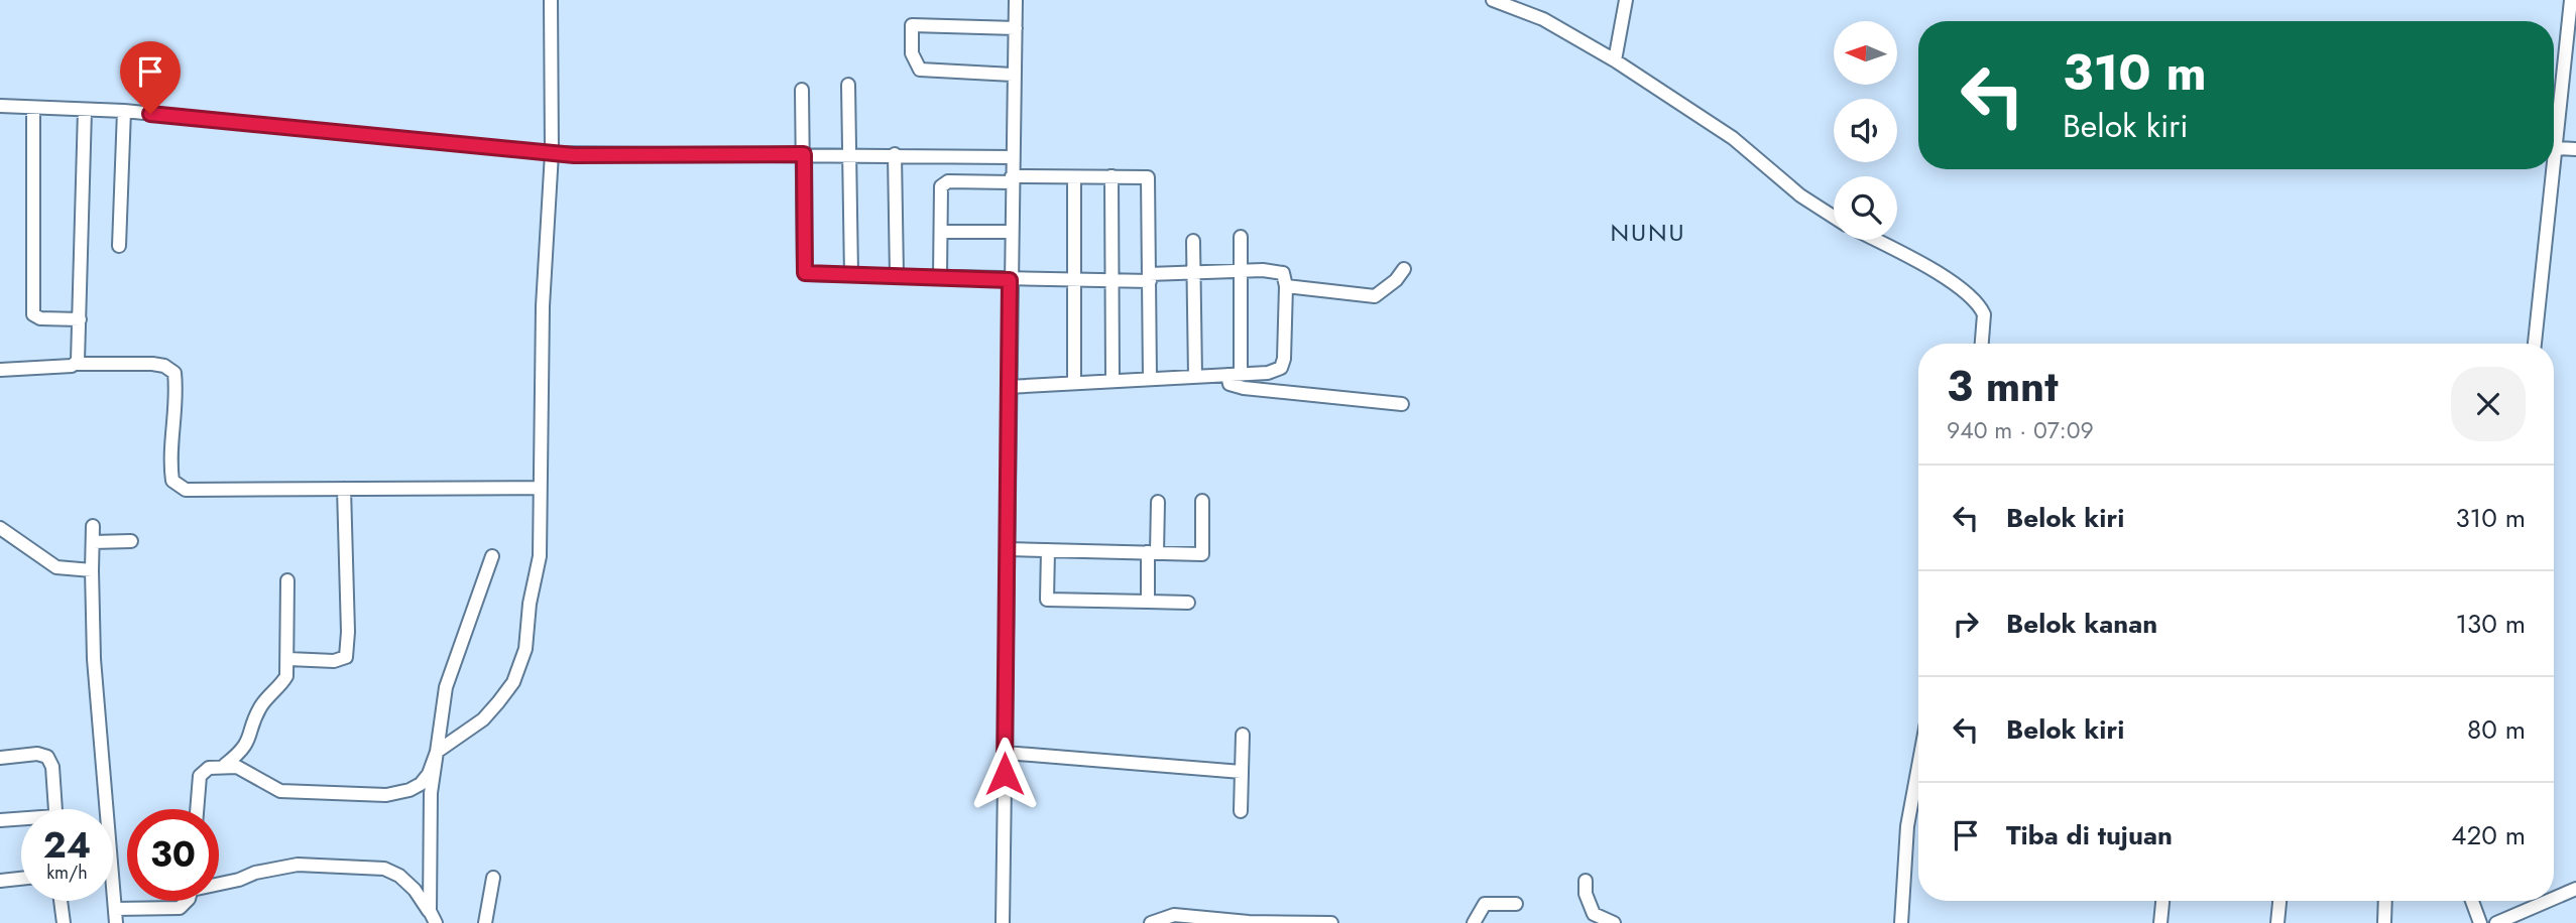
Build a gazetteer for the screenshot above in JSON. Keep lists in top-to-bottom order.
{
  "districts": ["NUNU"],
  "north": "left",
  "page": {
    "turn": ["310 m", "Belok kiri"],
    "heading": ["3 mnt", "940 m · 07:09"],
    "list": [
      {
        "name": "Belok kiri",
        "value": "310 m"
      },
      {
        "name": "Belok kanan",
        "value": "130 m"
      },
      {
        "name": "Belok kiri",
        "value": "80 m"
      },
      {
        "name": "Tiba di tujuan",
        "value": "420 m"
      }
    ],
    "speed": "24 km/h",
    "limit": "30"
  }
}
